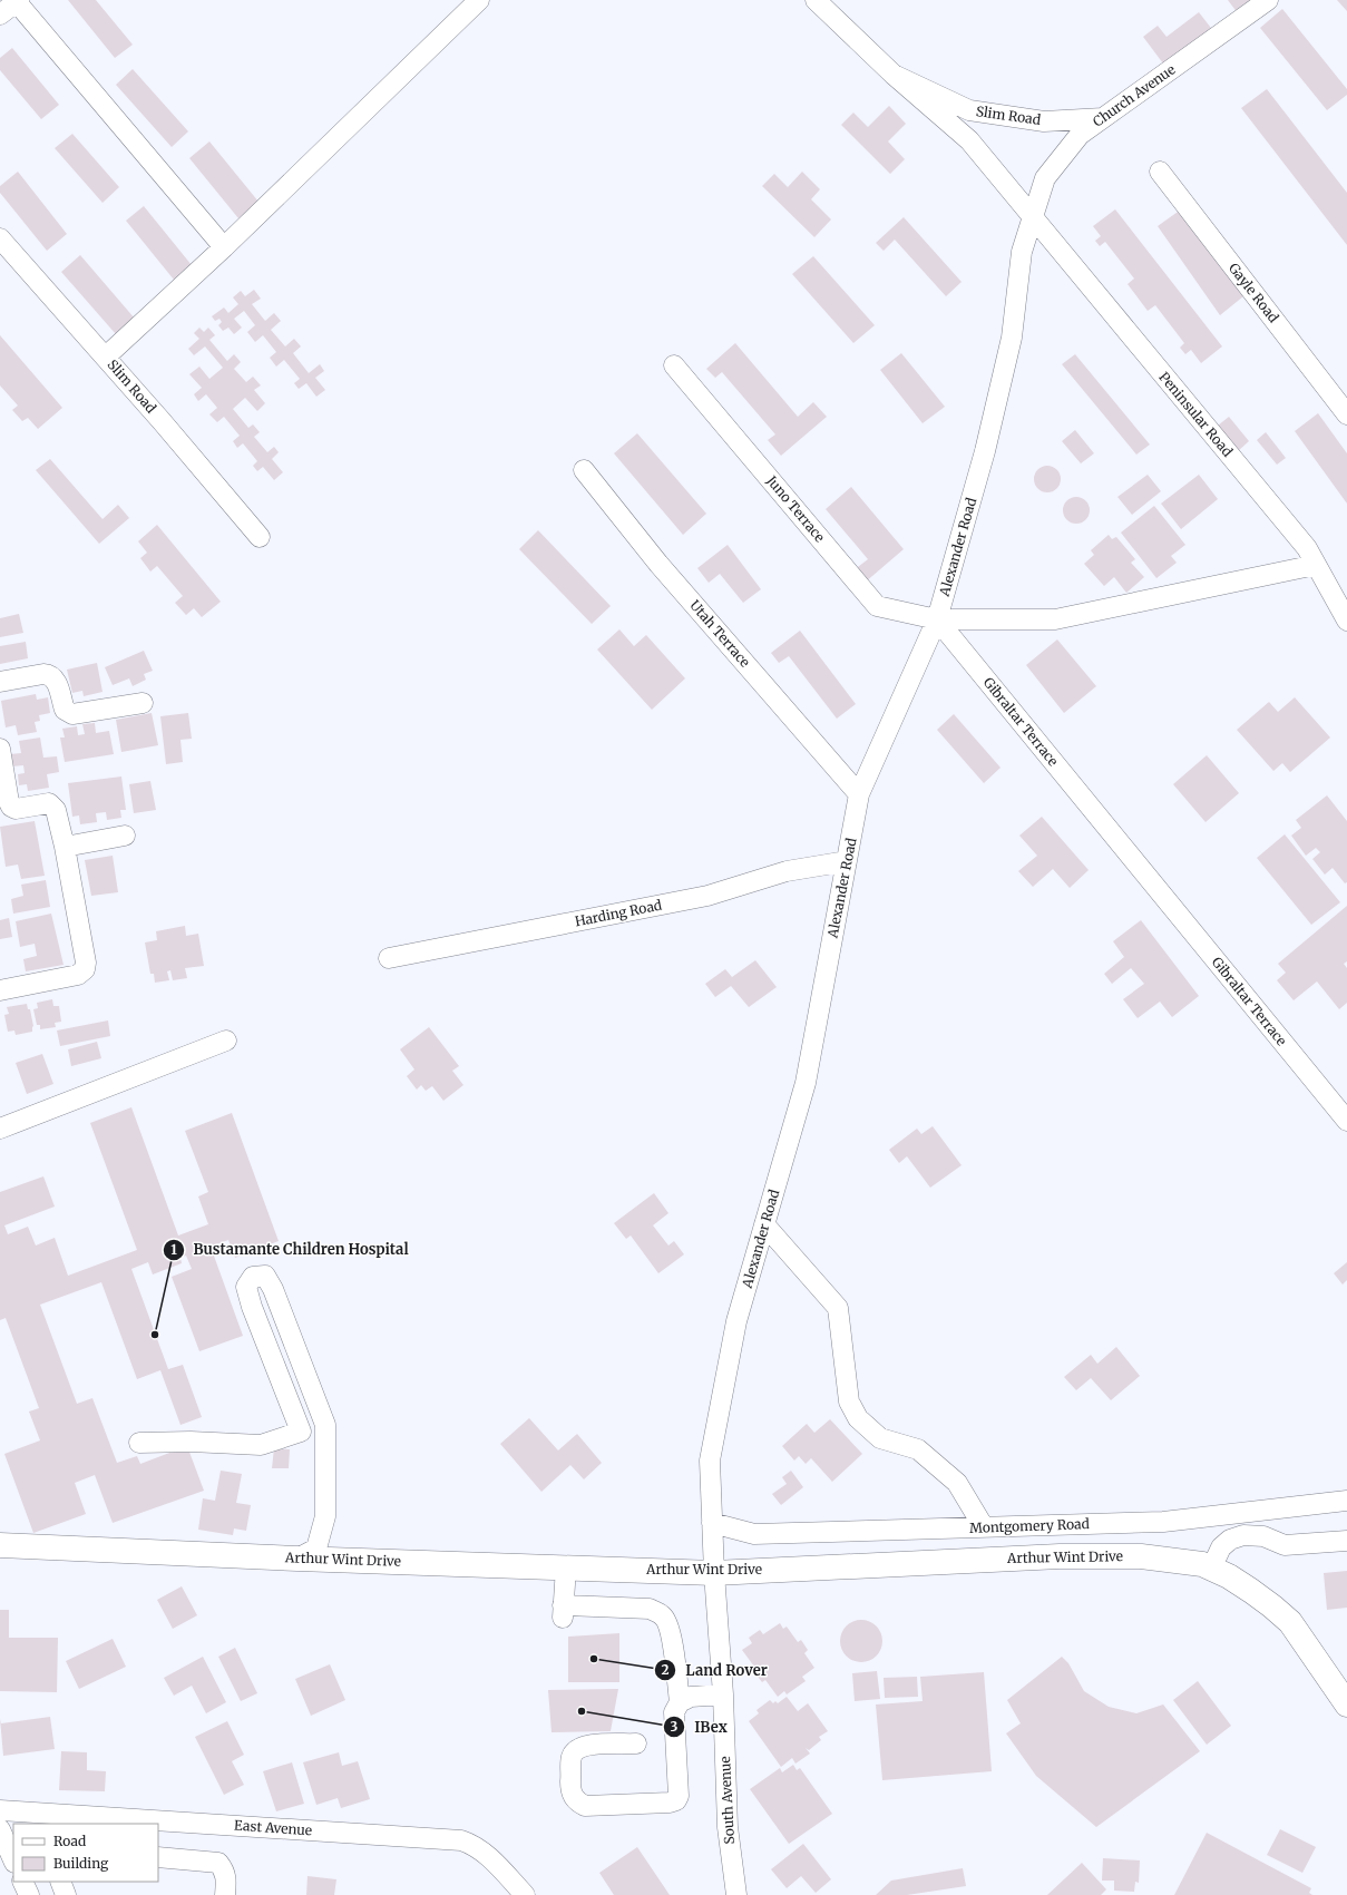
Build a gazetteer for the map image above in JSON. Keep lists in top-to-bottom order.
{
  "streets": {
    "main road": ["Arthur Wint Drive"],
    "street": [
      "Church Avenue",
      "Slim Road",
      "Gayle Road",
      "Peninsular Road",
      "Juno Terrace",
      "Alexander Road",
      "Utah Terrace",
      "Gibraltar Terrace",
      "Harding Road",
      "Montgomery Road",
      "South Avenue",
      "East Avenue"
    ]
  },
  "crossings": [
    ["Church Avenue", "Slim Road"],
    ["Church Avenue", "Peninsular Road"],
    ["Church Avenue", "Alexander Road"],
    ["Slim Road", "Peninsular Road"],
    ["Slim Road", "Alexander Road"],
    ["Peninsular Road", "Alexander Road"],
    ["Juno Terrace", "Alexander Road"],
    ["Juno Terrace", "Gibraltar Terrace"],
    ["Alexander Road", "Utah Terrace"],
    ["Alexander Road", "Gibraltar Terrace"],
    ["Alexander Road", "Harding Road"],
    ["Alexander Road", "Montgomery Road"],
    ["Alexander Road", "Arthur Wint Drive"],
    ["Alexander Road", "South Avenue"],
    ["Arthur Wint Drive", "South Avenue"]
  ],
  "places": ["Bustamante Children Hospital", "Land Rover", "IBex"],
  "legend": ["Road", "Building"]
}
